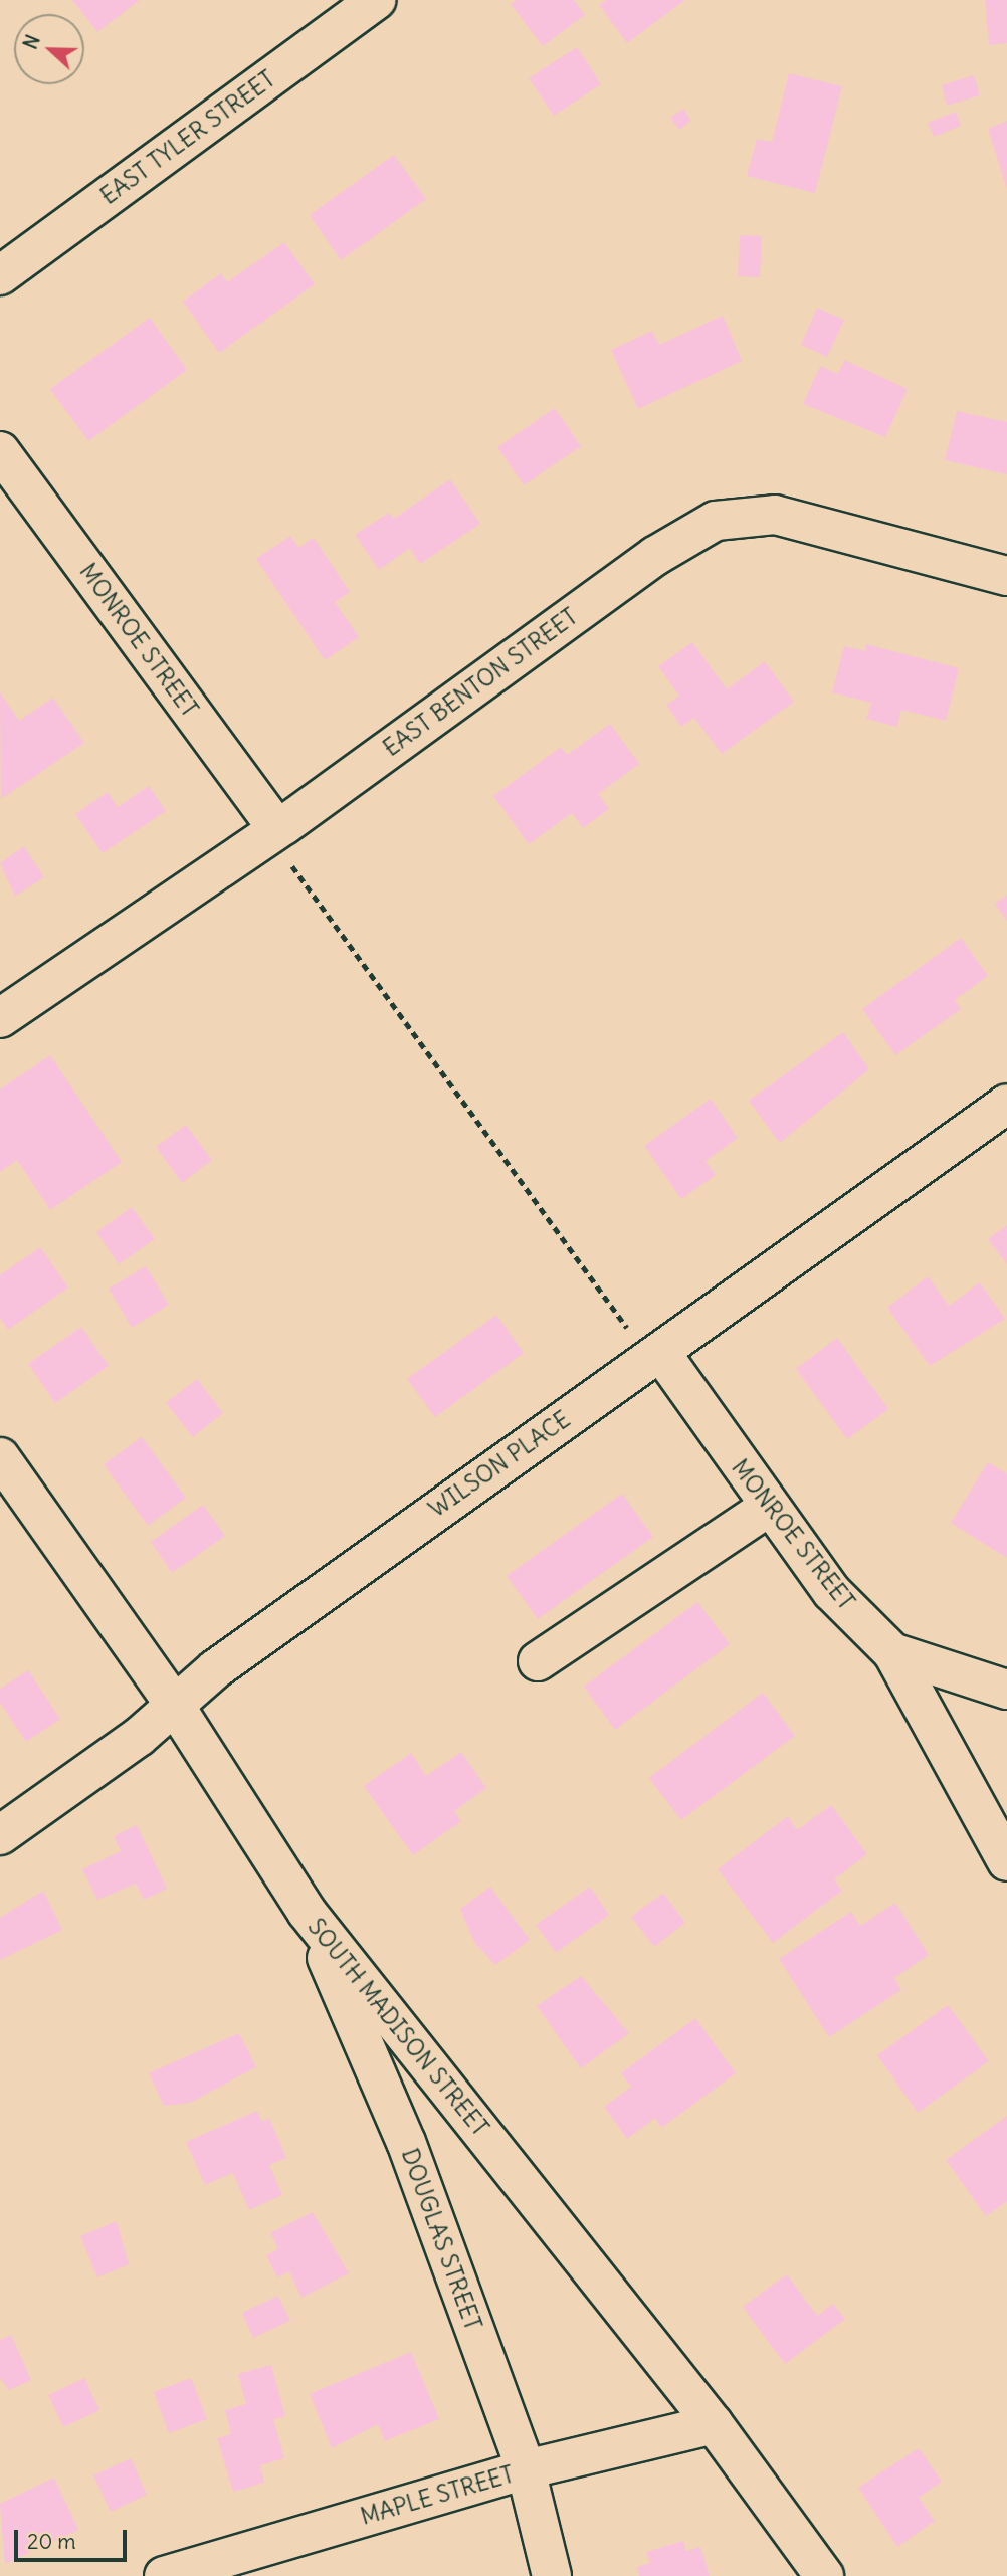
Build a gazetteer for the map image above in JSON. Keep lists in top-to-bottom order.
{
  "streets": {
    "street": [
      "EAST TYLER STREET",
      "MONROE STREET",
      "EAST BENTON STREET",
      "WILSON PLACE",
      "SOUTH MADISON STREET",
      "DOUGLAS STREET",
      "MAPLE STREET"
    ]
  },
  "crossings": [
    ["MONROE STREET", "EAST BENTON STREET"],
    ["MONROE STREET", "WILSON PLACE"],
    ["WILSON PLACE", "SOUTH MADISON STREET"],
    ["SOUTH MADISON STREET", "DOUGLAS STREET"],
    ["SOUTH MADISON STREET", "MAPLE STREET"],
    ["DOUGLAS STREET", "MAPLE STREET"]
  ],
  "scale_bar": "20 m",
  "north": "left"
}
